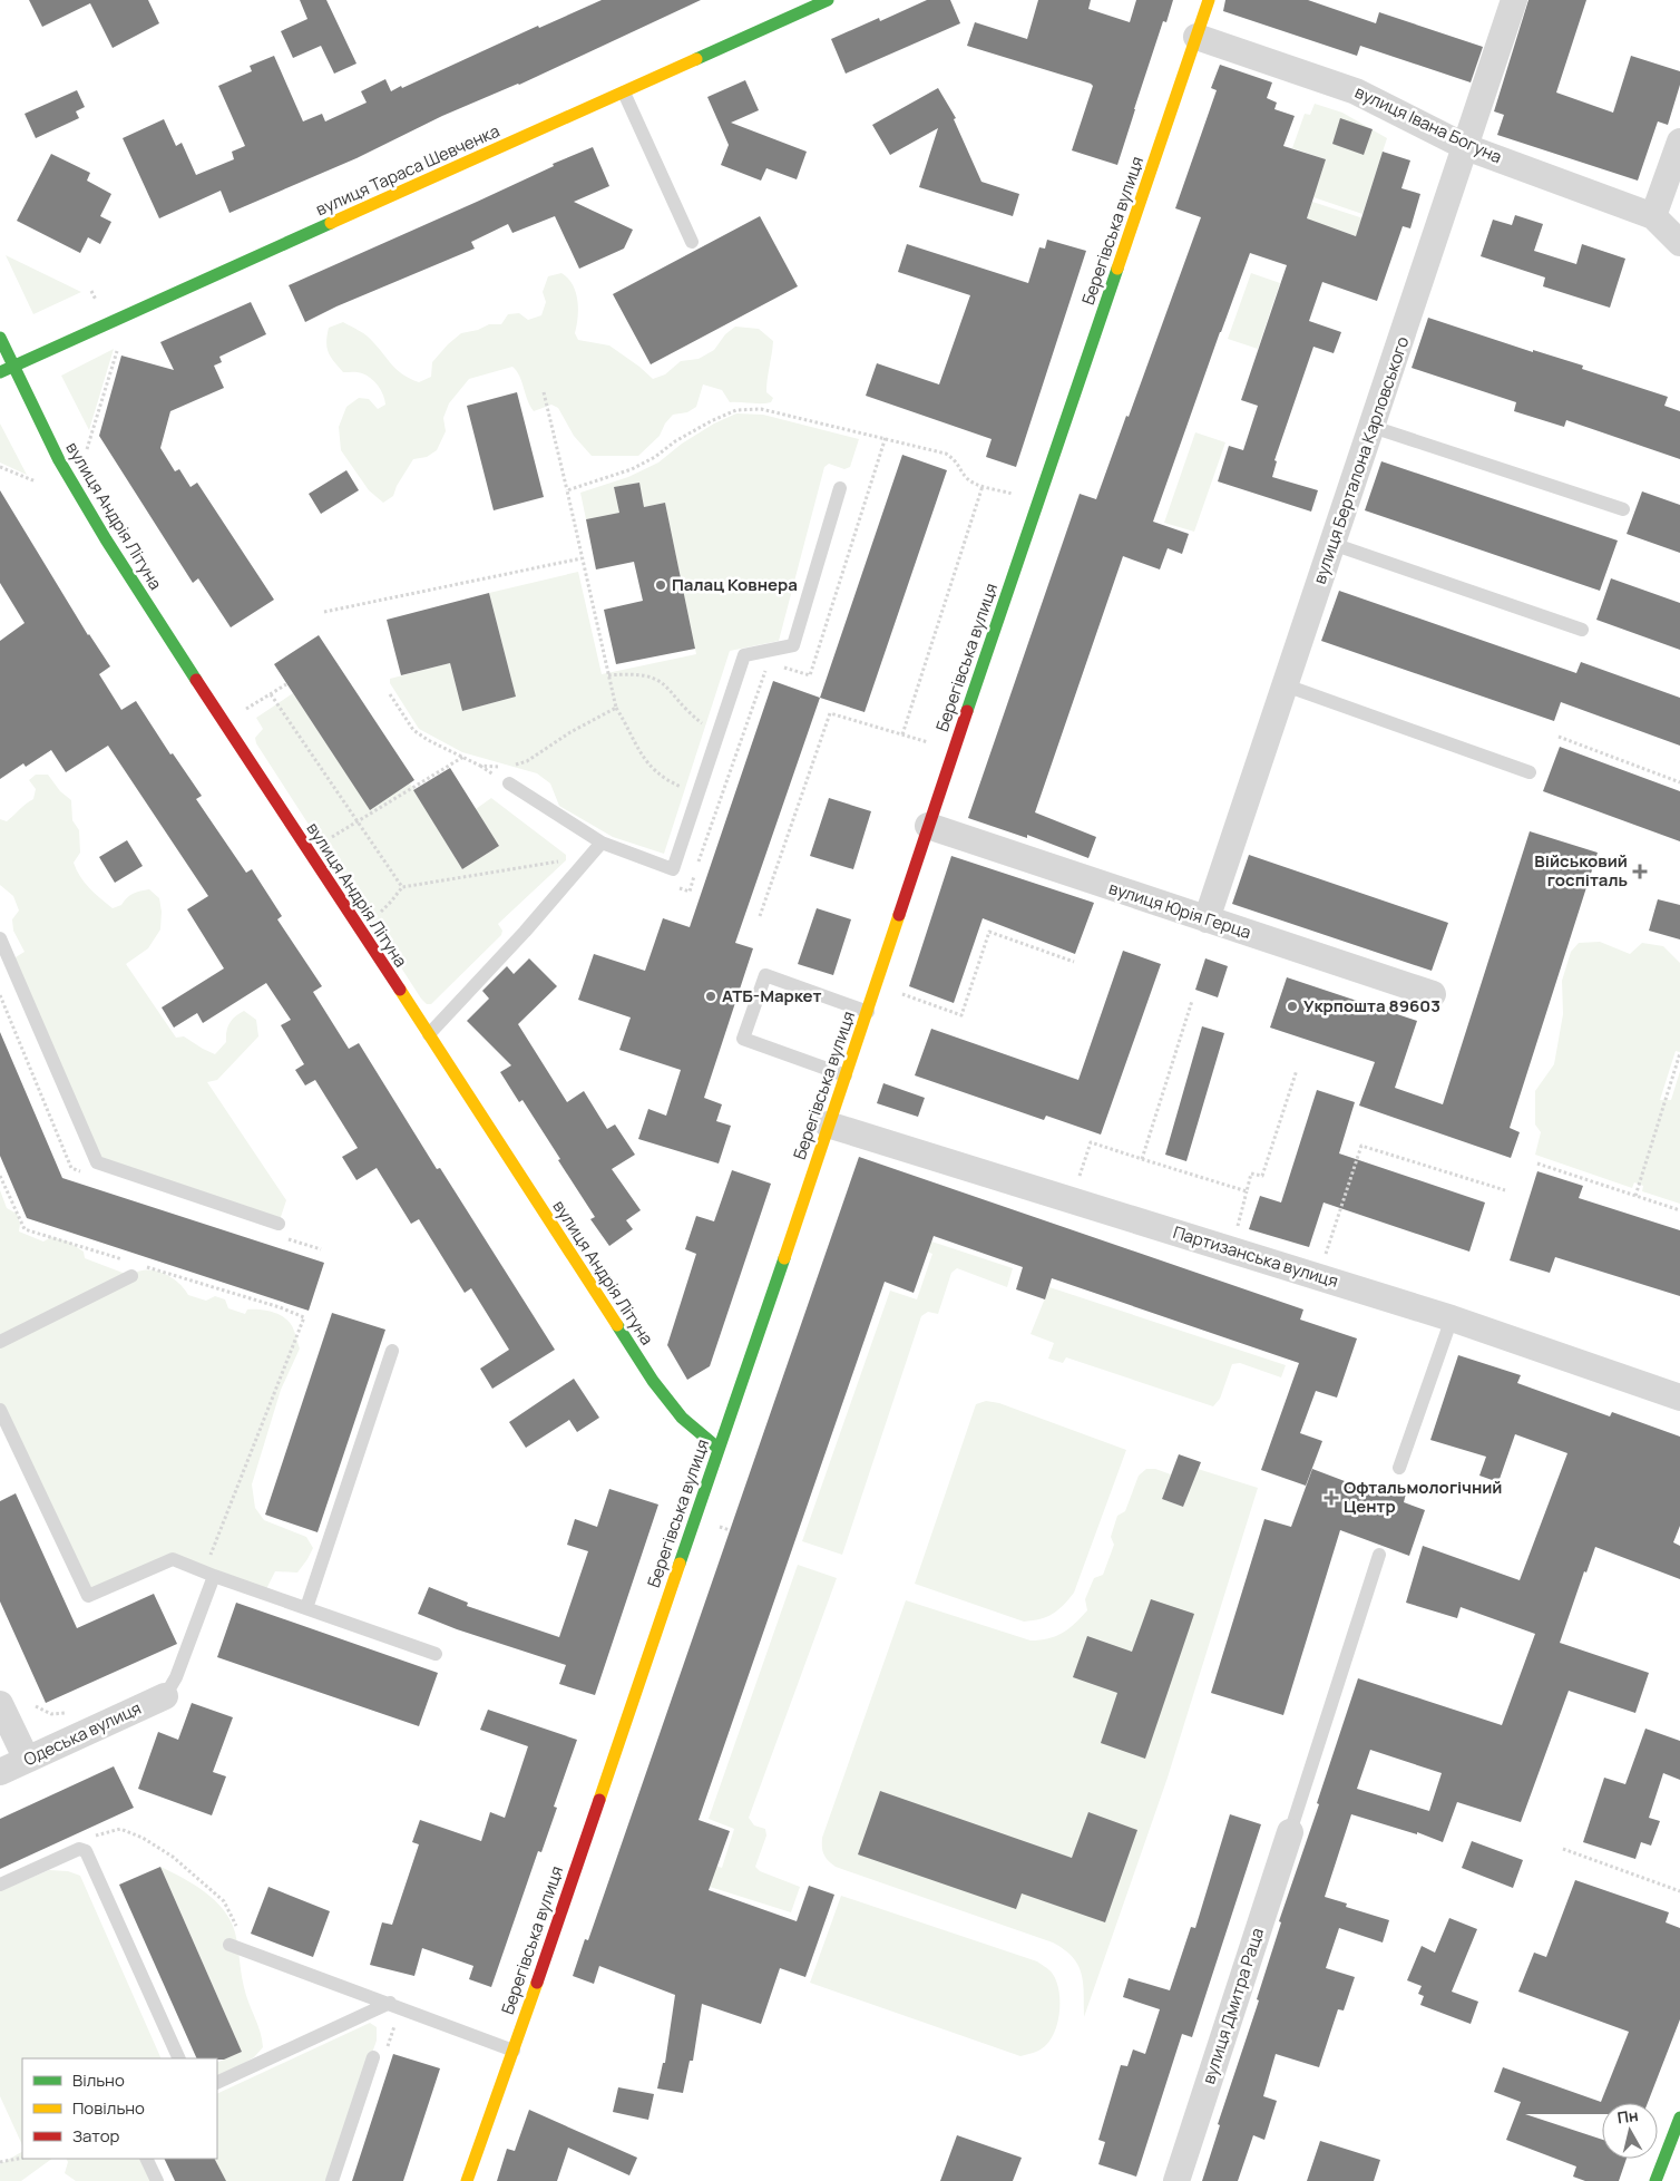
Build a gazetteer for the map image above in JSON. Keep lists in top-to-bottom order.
{
  "streets": {
    "main road": ["вулиця Тараса Шевченка", "Берегівська вулиця", "вулиця Андрія Літуна"],
    "street": [
      "вулиця Івана Богуна",
      "вулиця Берталона Карловського",
      "вулиця Юрія Герца",
      "Партизанська вулиця",
      "Одеська вулиця",
      "вулиця Дмитра Раца"
    ]
  },
  "crossings": [
    ["вулиця Івана Богуна", "Берегівська вулиця"],
    ["вулиця Івана Богуна", "вулиця Берталона Карловського"],
    ["вулиця Тараса Шевченка", "вулиця Андрія Літуна"],
    ["Берегівська вулиця", "вулиця Андрія Літуна"],
    ["Берегівська вулиця", "вулиця Юрія Герца"],
    ["Берегівська вулиця", "Партизанська вулиця"],
    ["вулиця Берталона Карловського", "вулиця Юрія Герца"]
  ],
  "places": {
    "other": ["Палац Ковнера", "АТБ-Маркет", "Укрпошта 89603"],
    "health": ["Військовий госпіталь", "Офтальмологічний Центр"]
  },
  "legend": ["Вільно", "Повільно", "Затор"],
  "north": "top"
}
